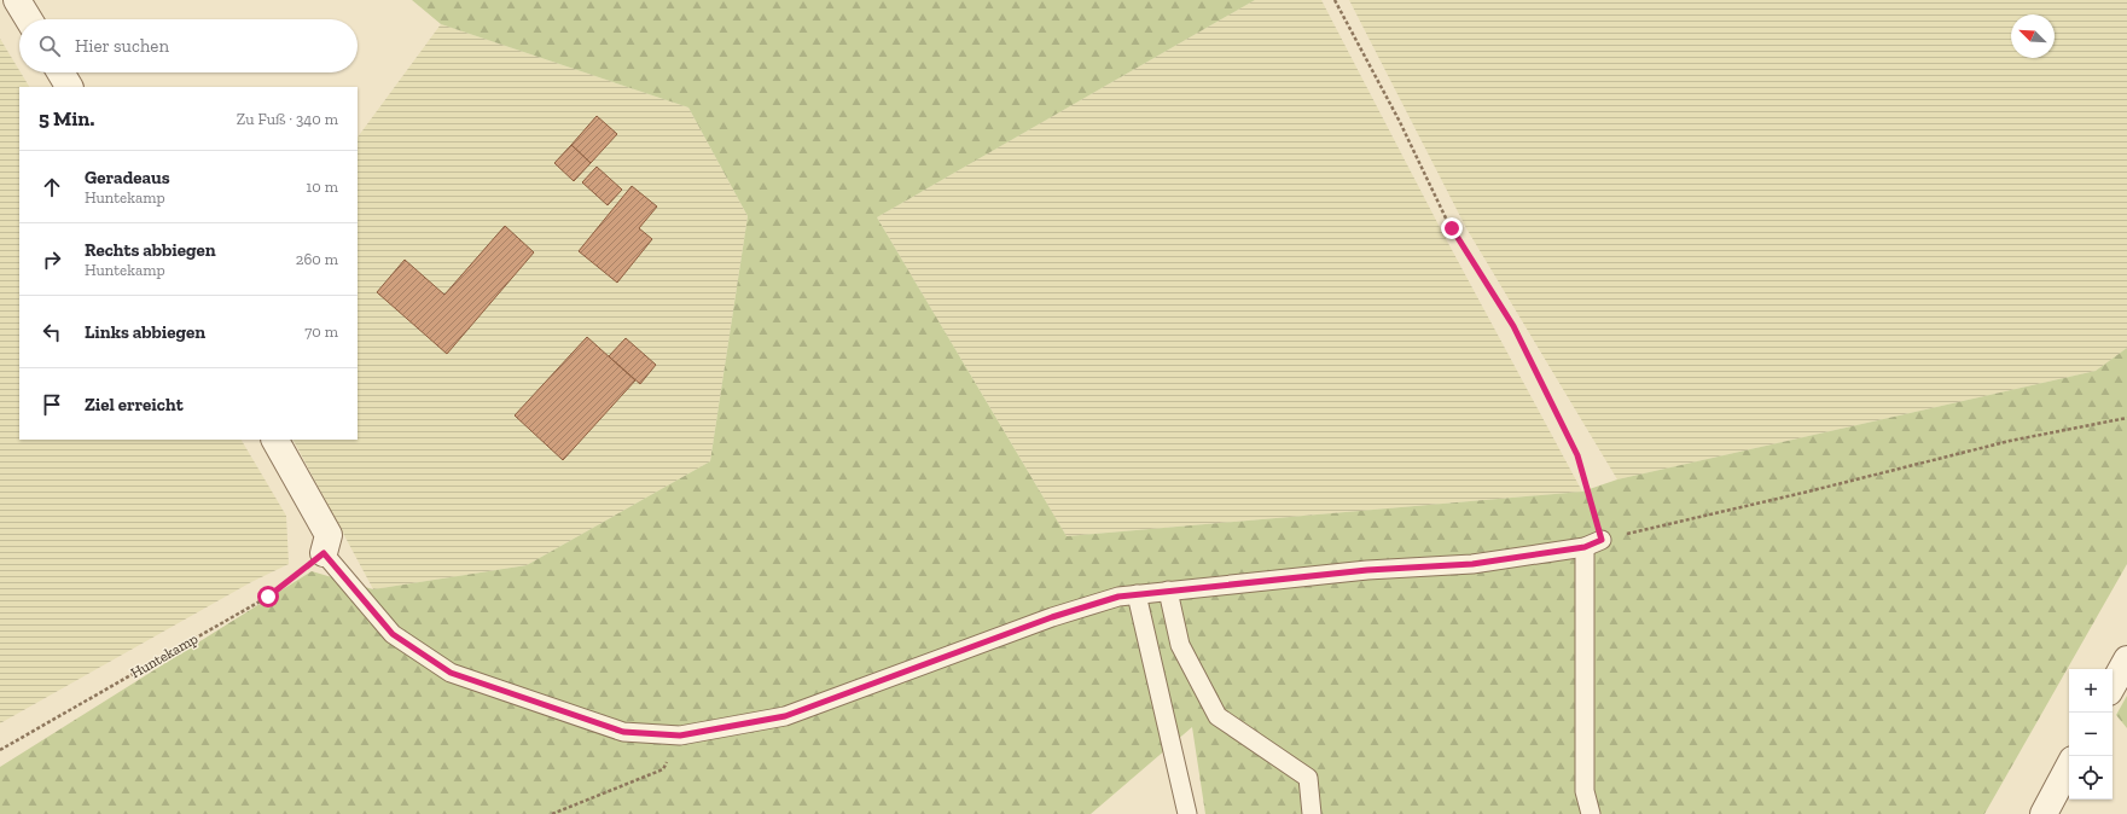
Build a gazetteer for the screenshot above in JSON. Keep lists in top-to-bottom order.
{
  "streets": {
    "path": ["Huntekamp"]
  },
  "north": "top left",
  "page": {
    "search": "Hier suchen",
    "heading": ["5 Min.", "Zu Fuß · 340 m"],
    "list": [
      ["Geradeaus", "Huntekamp", "10 m"],
      ["Rechts abbiegen", "Huntekamp", "260 m"],
      ["Links abbiegen", "70 m"],
      "Ziel erreicht"
    ],
    "map_buttons": ["+", "−"]
  }
}
